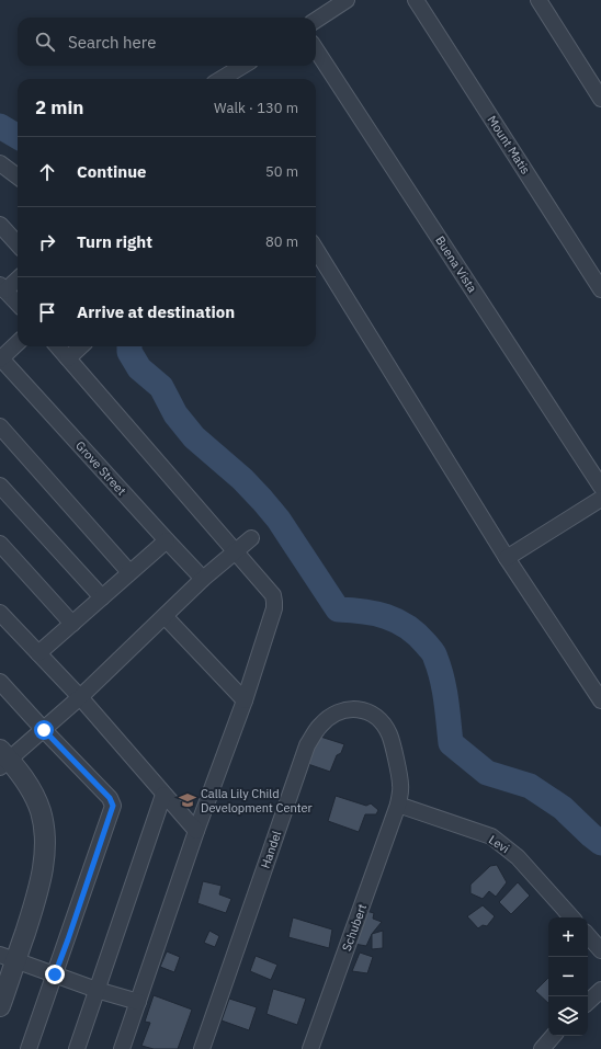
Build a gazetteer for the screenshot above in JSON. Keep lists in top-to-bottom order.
{
  "streets": {
    "street": [
      "Mount Matis",
      "Buena Vista",
      "Grove Street",
      "Levi",
      "Handel",
      "Schubert"
    ]
  },
  "crossings": [
    ["Levi", "Handel"],
    ["Levi", "Schubert"],
    ["Handel", "Schubert"]
  ],
  "places": {
    "school or university": ["Calla Lily Child Development Center"]
  },
  "page": {
    "search": "Search here",
    "heading": ["2 min", "Walk · 130 m"],
    "list": [
      ["Continue", "50 m"],
      ["Turn right", "80 m"],
      "Arrive at destination"
    ],
    "map_buttons": ["+", "−"]
  }
}
